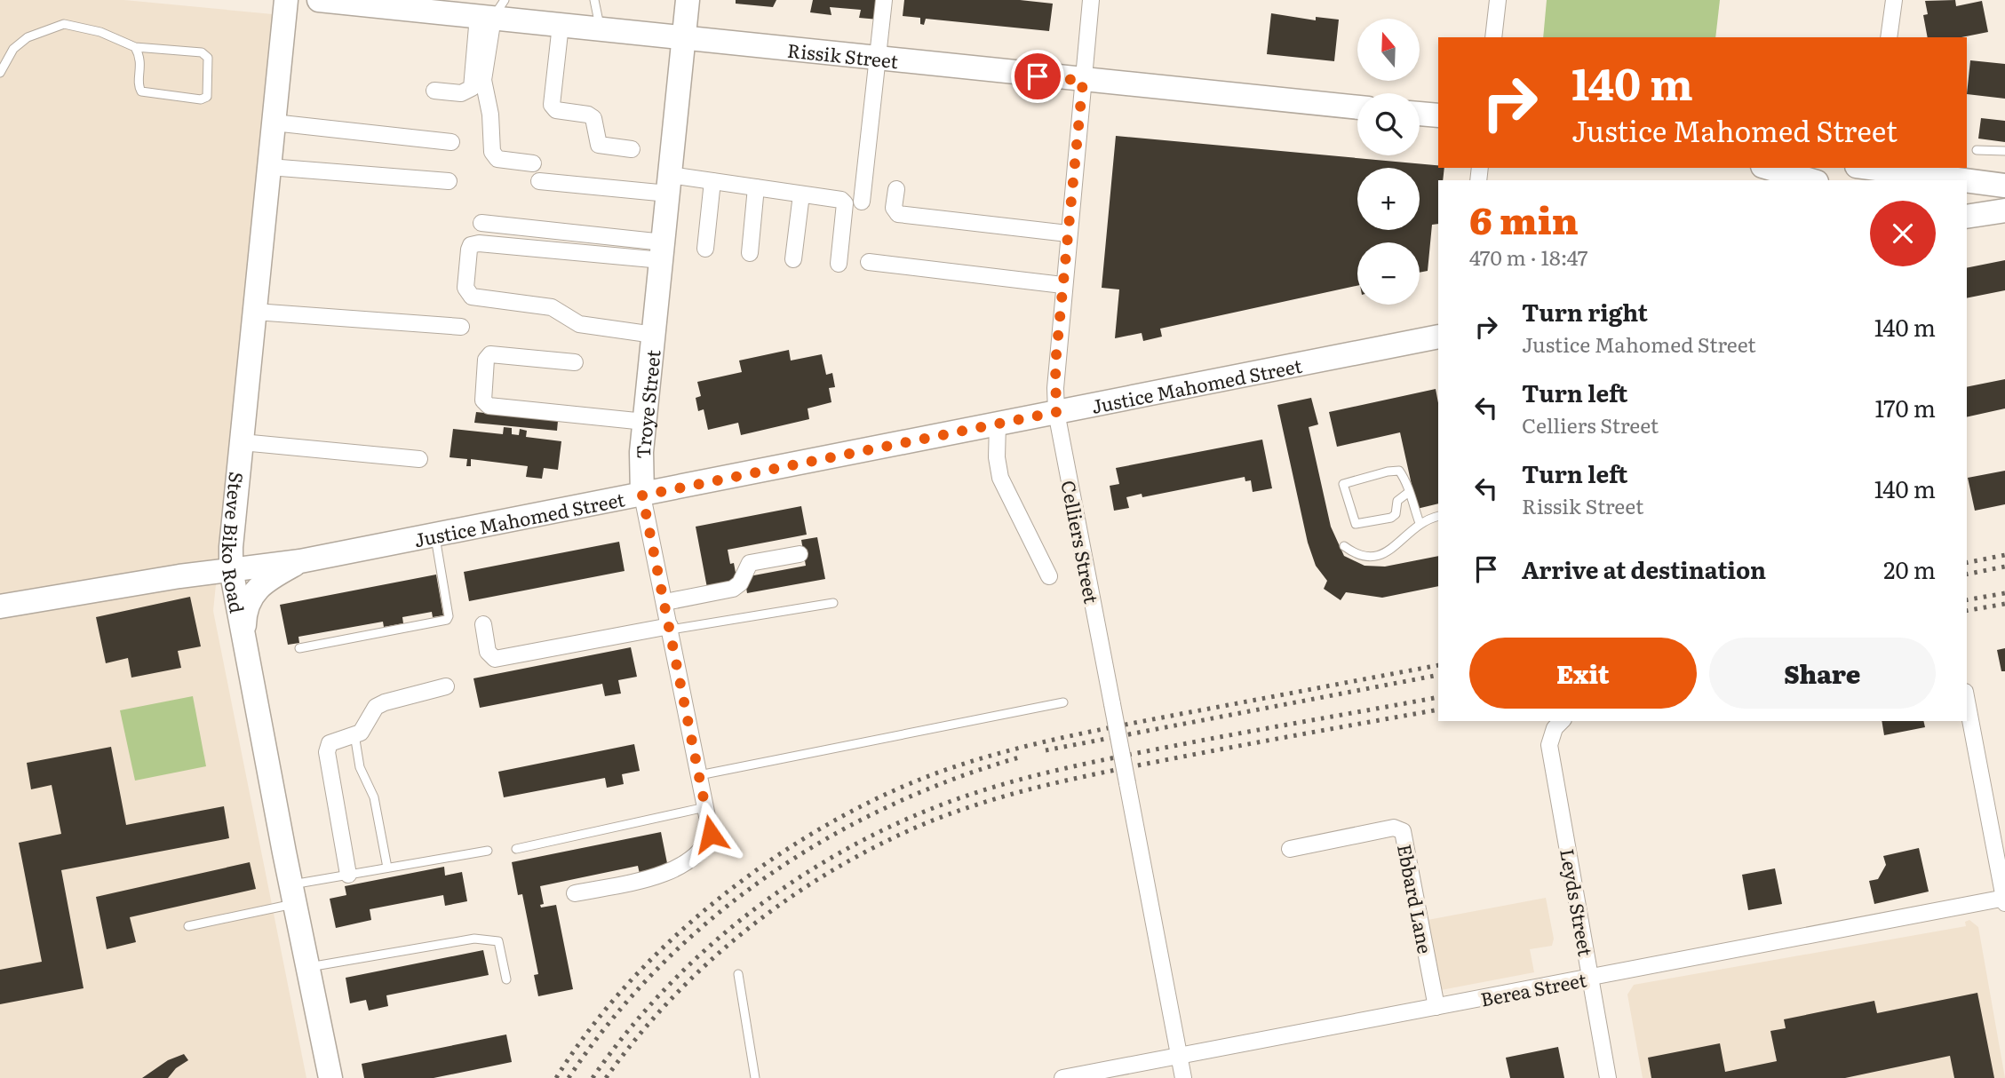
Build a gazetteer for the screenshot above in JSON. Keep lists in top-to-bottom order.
{
  "streets": {
    "main road": [
      "Rissik Street",
      "Justice Mahomed Street",
      "Troye Street",
      "Steve Biko Road"
    ],
    "street": [
      "Celliers Street",
      "Ebbard Lane",
      "Leyds Street",
      "Berea Street"
    ]
  },
  "crossings": [
    ["Rissik Street", "Troye Street"],
    ["Rissik Street", "Celliers Street"],
    ["Justice Mahomed Street", "Troye Street"],
    ["Justice Mahomed Street", "Celliers Street"],
    ["Justice Mahomed Street", "Steve Biko Road"],
    ["Celliers Street", "Berea Street"],
    ["Ebbard Lane", "Berea Street"],
    ["Leyds Street", "Berea Street"]
  ],
  "north": "top",
  "page": {
    "map_buttons": ["+", "−"],
    "turn": ["140 m", "Justice Mahomed Street"],
    "heading": ["6 min", "470 m · 18:47"],
    "list": [
      {
        "name": "Turn right",
        "note": "Justice Mahomed Street",
        "value": "140 m"
      },
      {
        "name": "Turn left",
        "note": "Celliers Street",
        "value": "170 m"
      },
      {
        "name": "Turn left",
        "note": "Rissik Street",
        "value": "140 m"
      },
      {
        "name": "Arrive at destination",
        "value": "20 m"
      }
    ],
    "buttons": ["Exit", "Share"]
  }
}
